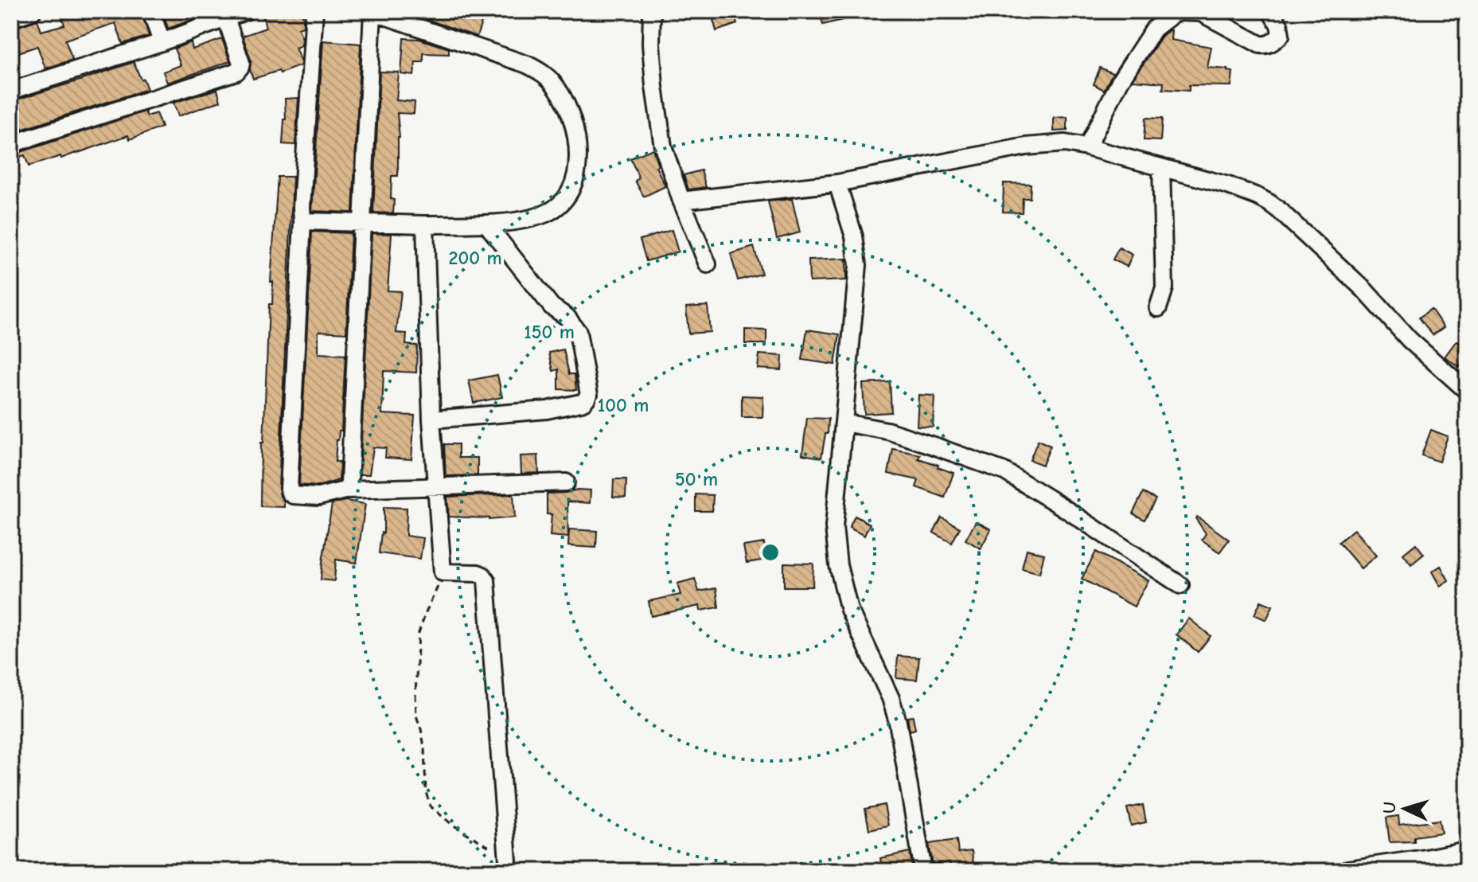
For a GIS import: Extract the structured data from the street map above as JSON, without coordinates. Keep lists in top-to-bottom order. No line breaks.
{"north":"left","rings":["200 m","150 m","100 m","50 m"]}
